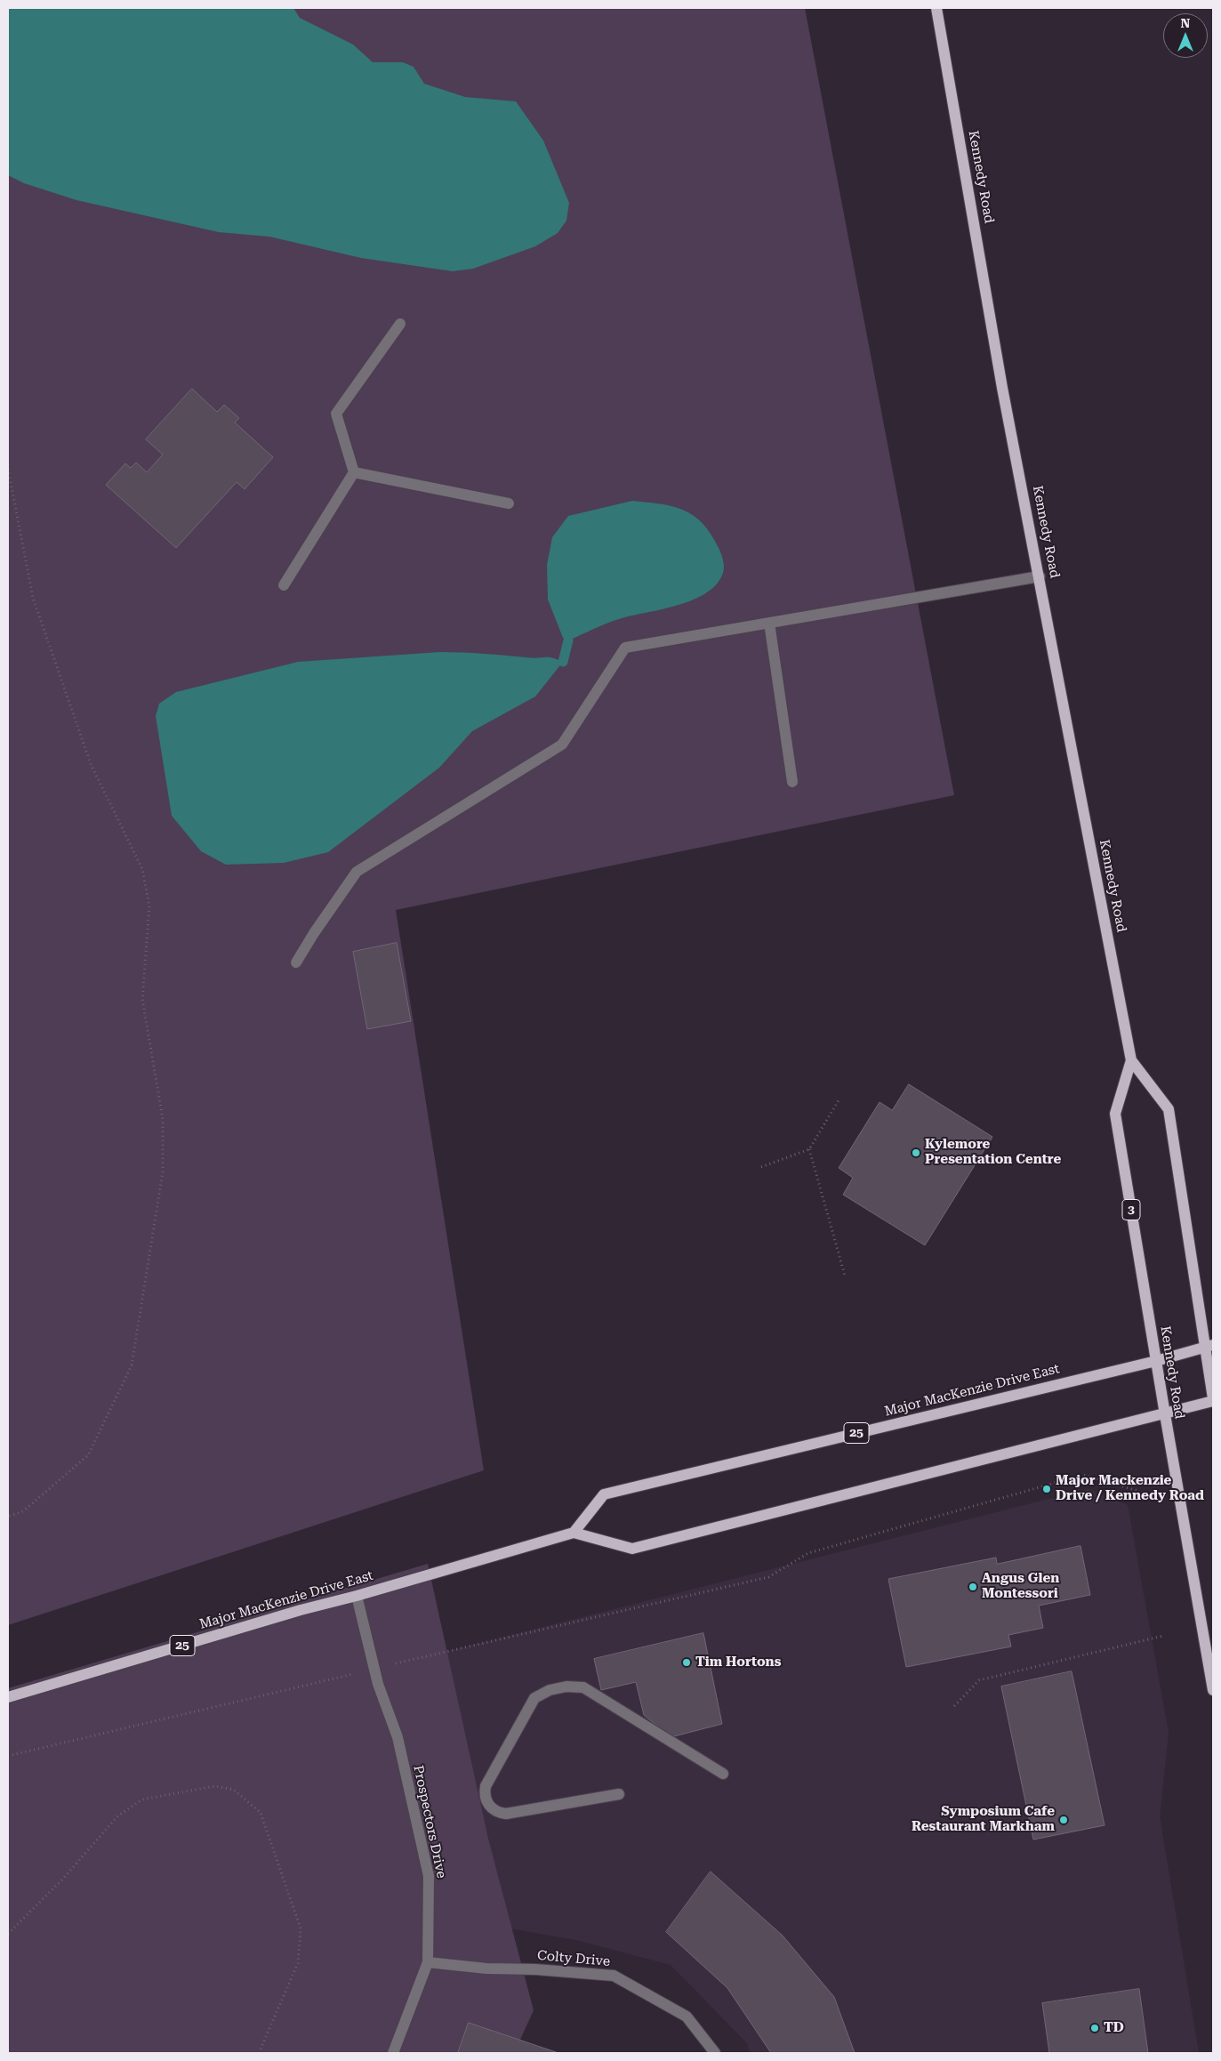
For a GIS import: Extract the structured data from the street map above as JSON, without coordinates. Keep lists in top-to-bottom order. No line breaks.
{"streets":{"main road":["Kennedy Road","3","Major MacKenzie Drive East","25"],"street":["Prospectors Drive","Colty Drive"]},"crossings":[["Kennedy Road","Major MacKenzie Drive East"],["Major MacKenzie Drive East","Prospectors Drive"],["Prospectors Drive","Colty Drive"]],"places":["Kylemore Presentation Centre","Major Mackenzie Drive / Kennedy Road","Angus Glen Montessori","Tim Hortons","Symposium Cafe Restaurant Markham","TD"],"north":"top"}
